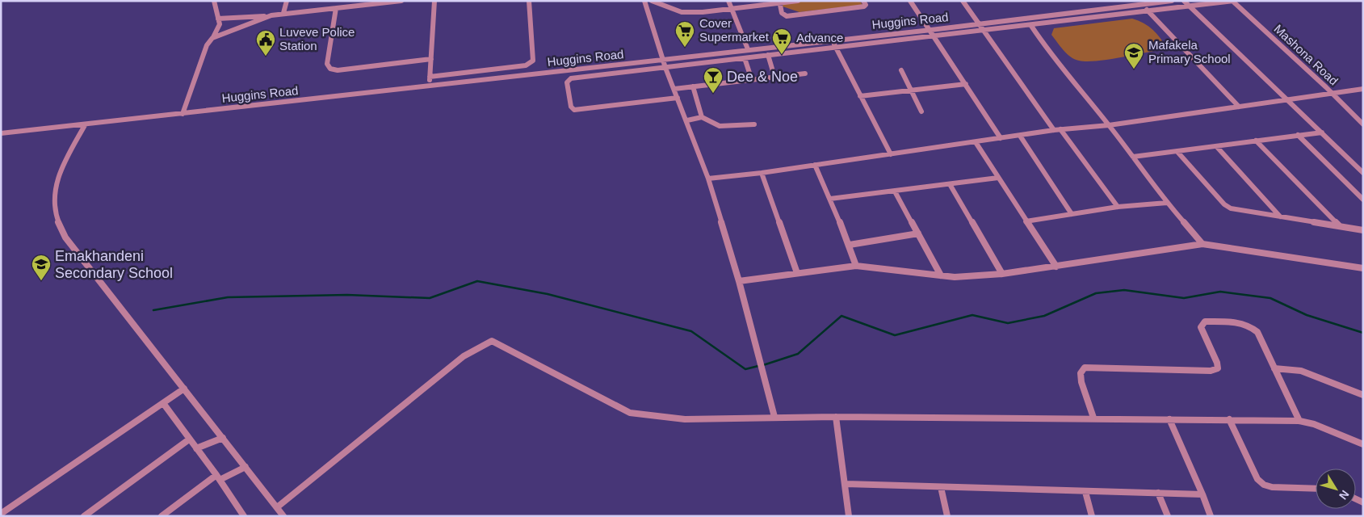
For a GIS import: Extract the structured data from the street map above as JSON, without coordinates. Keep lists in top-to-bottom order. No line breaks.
{"streets":{"street":["Huggins Road","Mashona Road"]},"places":{"supermarket":["Cover Supermarket","Advance"],"public building":["Luveve Police Station"],"school or university":["Mafakela Primary School","Emakhandeni Secondary School"],"bar":["Dee & Noe"]},"north":"bottom right"}
